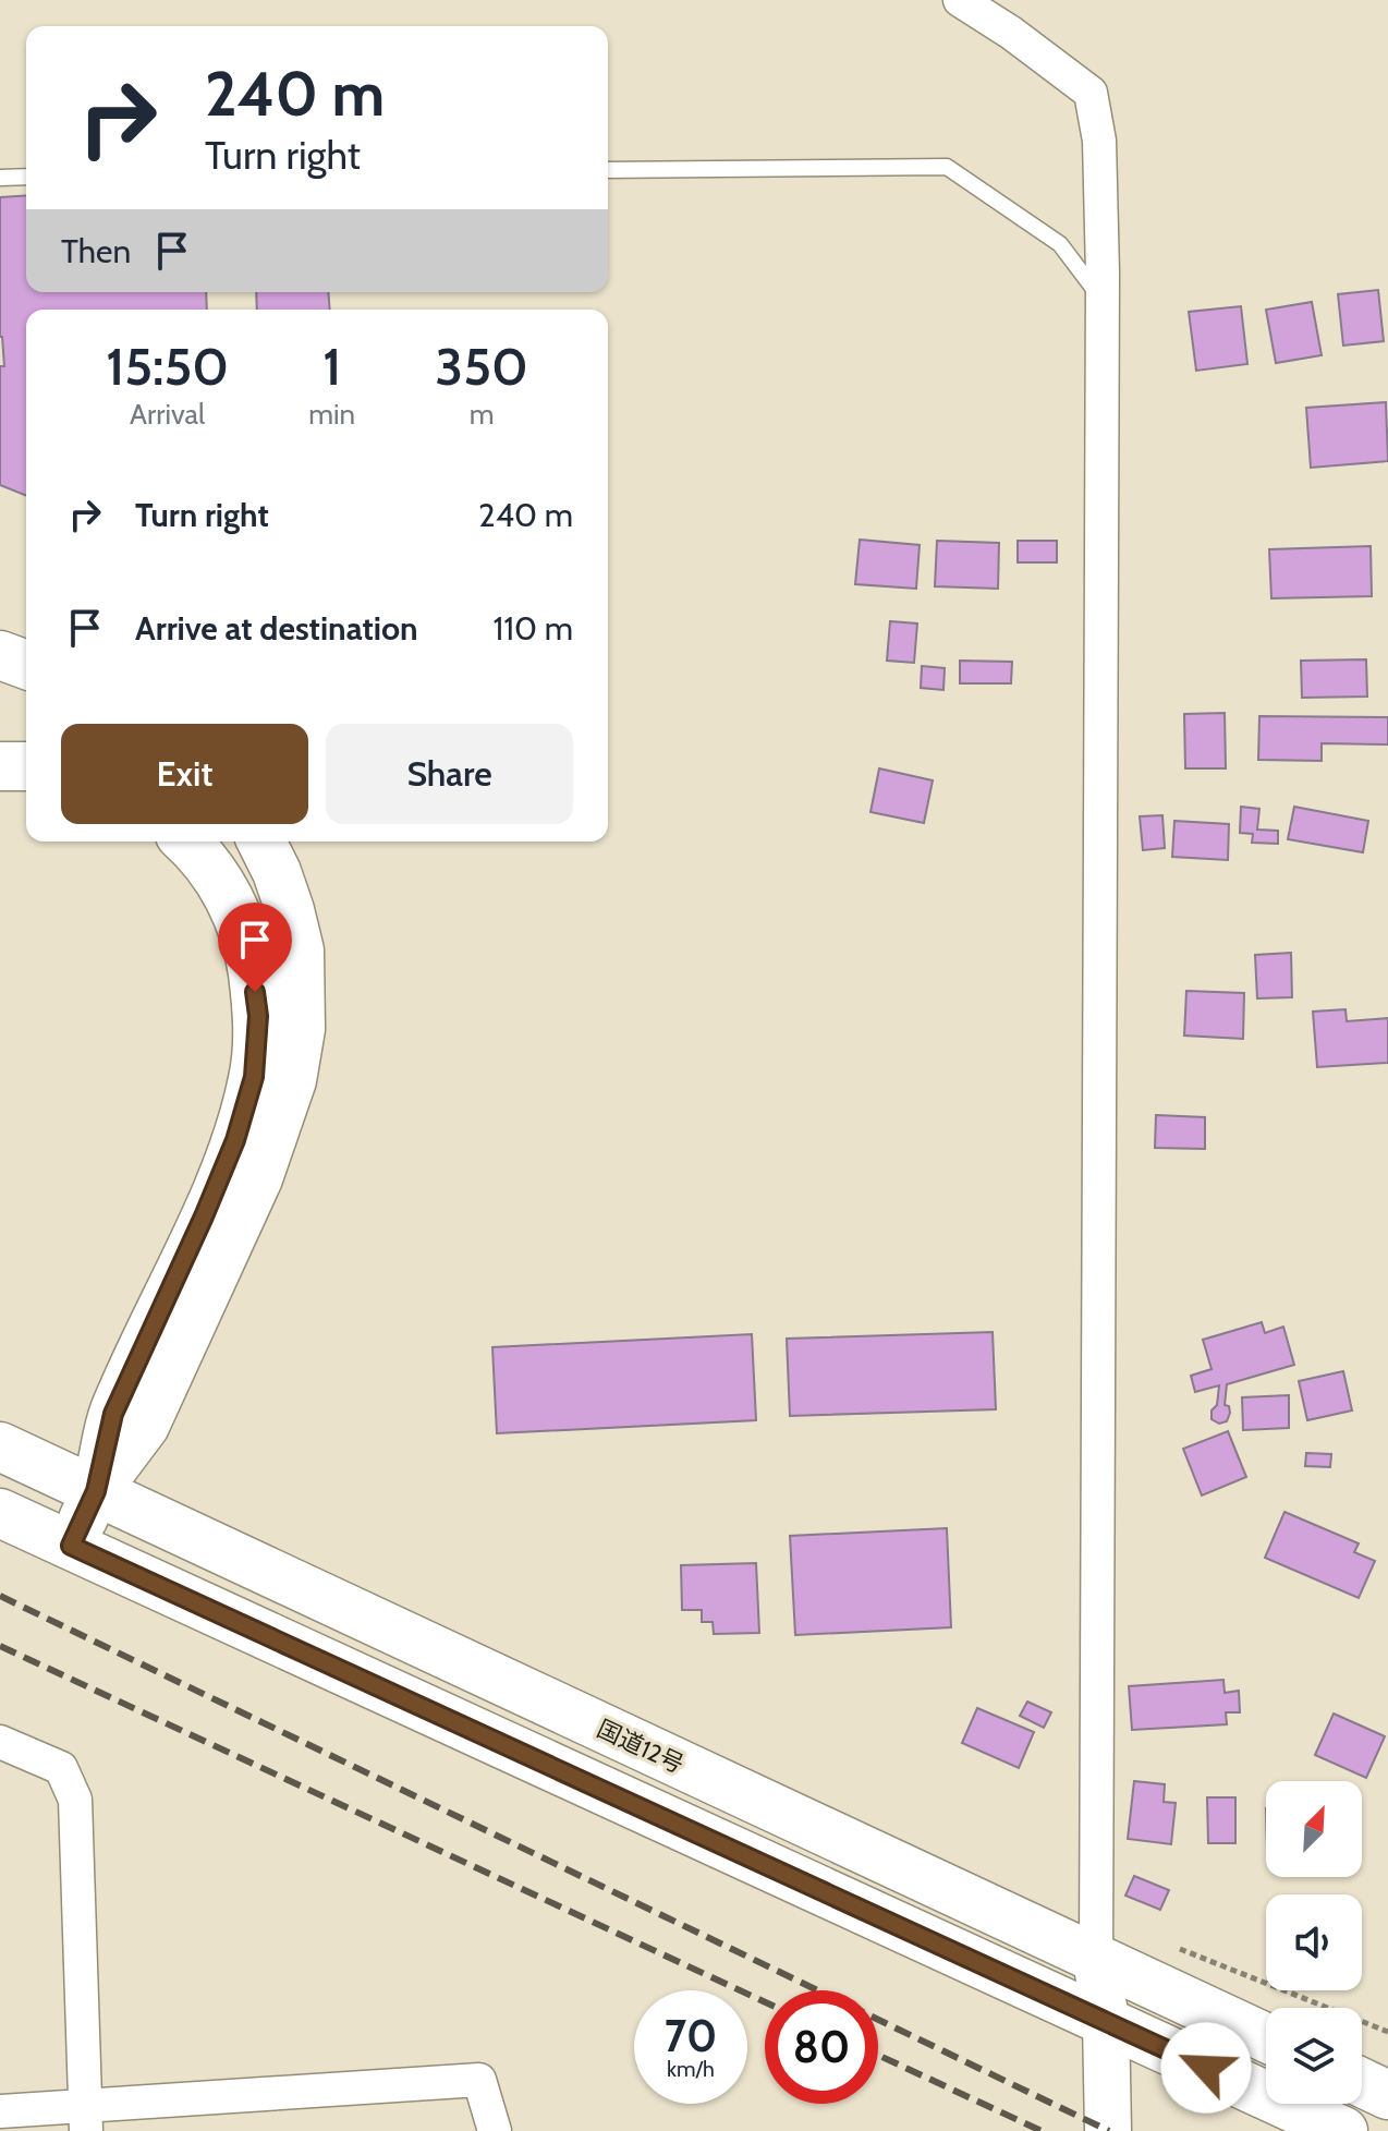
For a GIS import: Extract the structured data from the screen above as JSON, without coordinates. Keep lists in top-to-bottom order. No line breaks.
{"streets":{"highway":["国道12号"]},"north":"top right","page":{"turn":["240 m","Turn right"],"then":"Then","eta":["15:50","Arrival","1","min","350","m"],"list":[{"name":"Turn right","value":"240 m"},{"name":"Arrive at destination","value":"110 m"}],"buttons":["Exit","Share"],"speed":"70 km/h","limit":"80"}}
